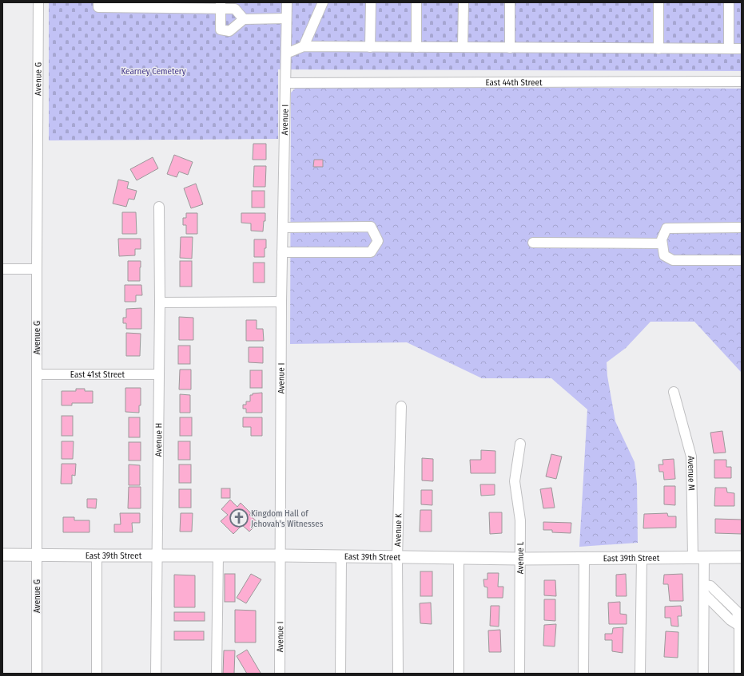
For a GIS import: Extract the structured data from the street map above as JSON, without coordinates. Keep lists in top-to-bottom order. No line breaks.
{"streets":{"main road":["East 39th Street"],"street":["Avenue G","East 44th Street","Avenue I","East 41st Street","Avenue H","Avenue M","Avenue K","Avenue L"]},"crossings":[["Avenue G","East 41st Street"],["Avenue G","East 39th Street"],["East 44th Street","Avenue I"],["Avenue I","East 39th Street"],["East 41st Street","Avenue H"],["Avenue H","East 39th Street"],["Avenue M","East 39th Street"],["Avenue K","East 39th Street"],["East 39th Street","Avenue L"]],"parks":["Kearney Cemetery"],"places":{"church":["Kingdom Hall of Jehovah's Witnesses"]}}
